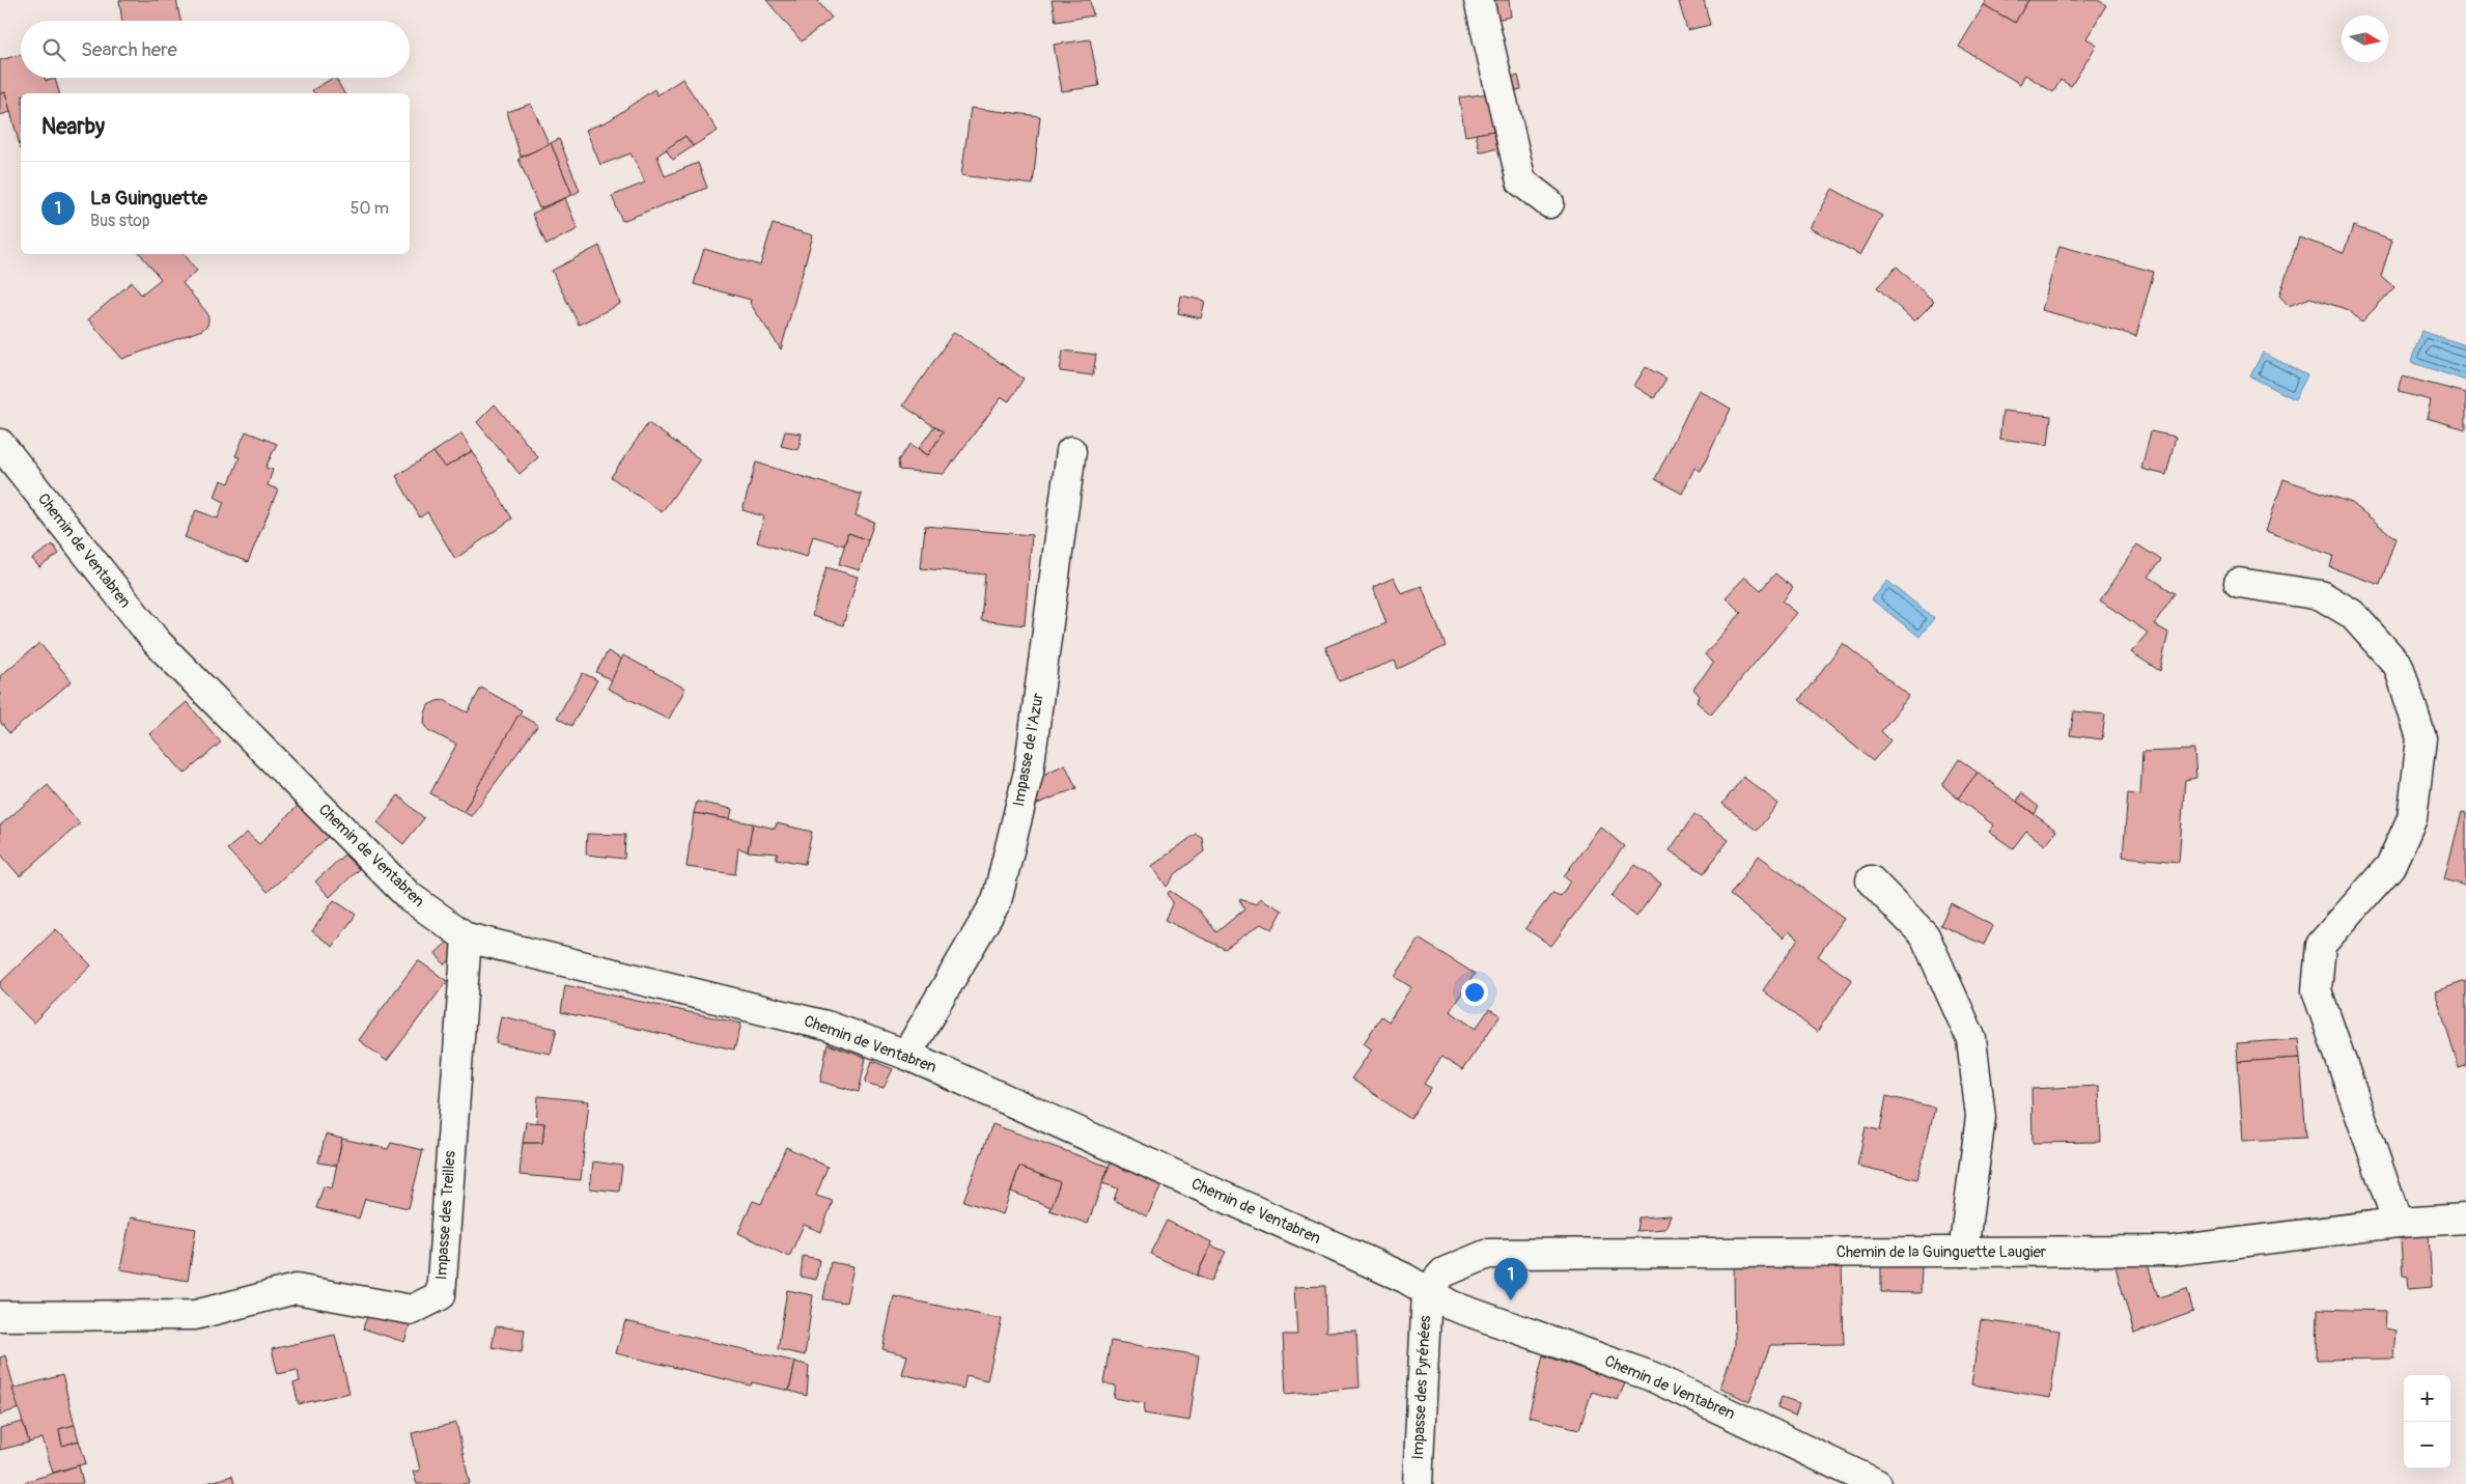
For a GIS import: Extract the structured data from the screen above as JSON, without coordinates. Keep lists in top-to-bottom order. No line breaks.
{"streets":{"street":["Chemin de Ventabren","Impasse de l'Azur","Impasse des Treilles","Chemin de la Guinguette Laugier","Impasse des Pyrénées"]},"crossings":[["Chemin de Ventabren","Impasse de l'Azur"],["Chemin de Ventabren","Impasse des Treilles"],["Chemin de Ventabren","Chemin de la Guinguette Laugier"],["Chemin de Ventabren","Impasse des Pyrénées"],["Chemin de la Guinguette Laugier","Impasse des Pyrénées"]],"north":"right","page":{"search":"Search here","heading":"Nearby","list":[{"mark":"1","name":"La Guinguette","note":"Bus stop","value":"50 m"}],"pins":"1","map_buttons":["+","−"]}}
